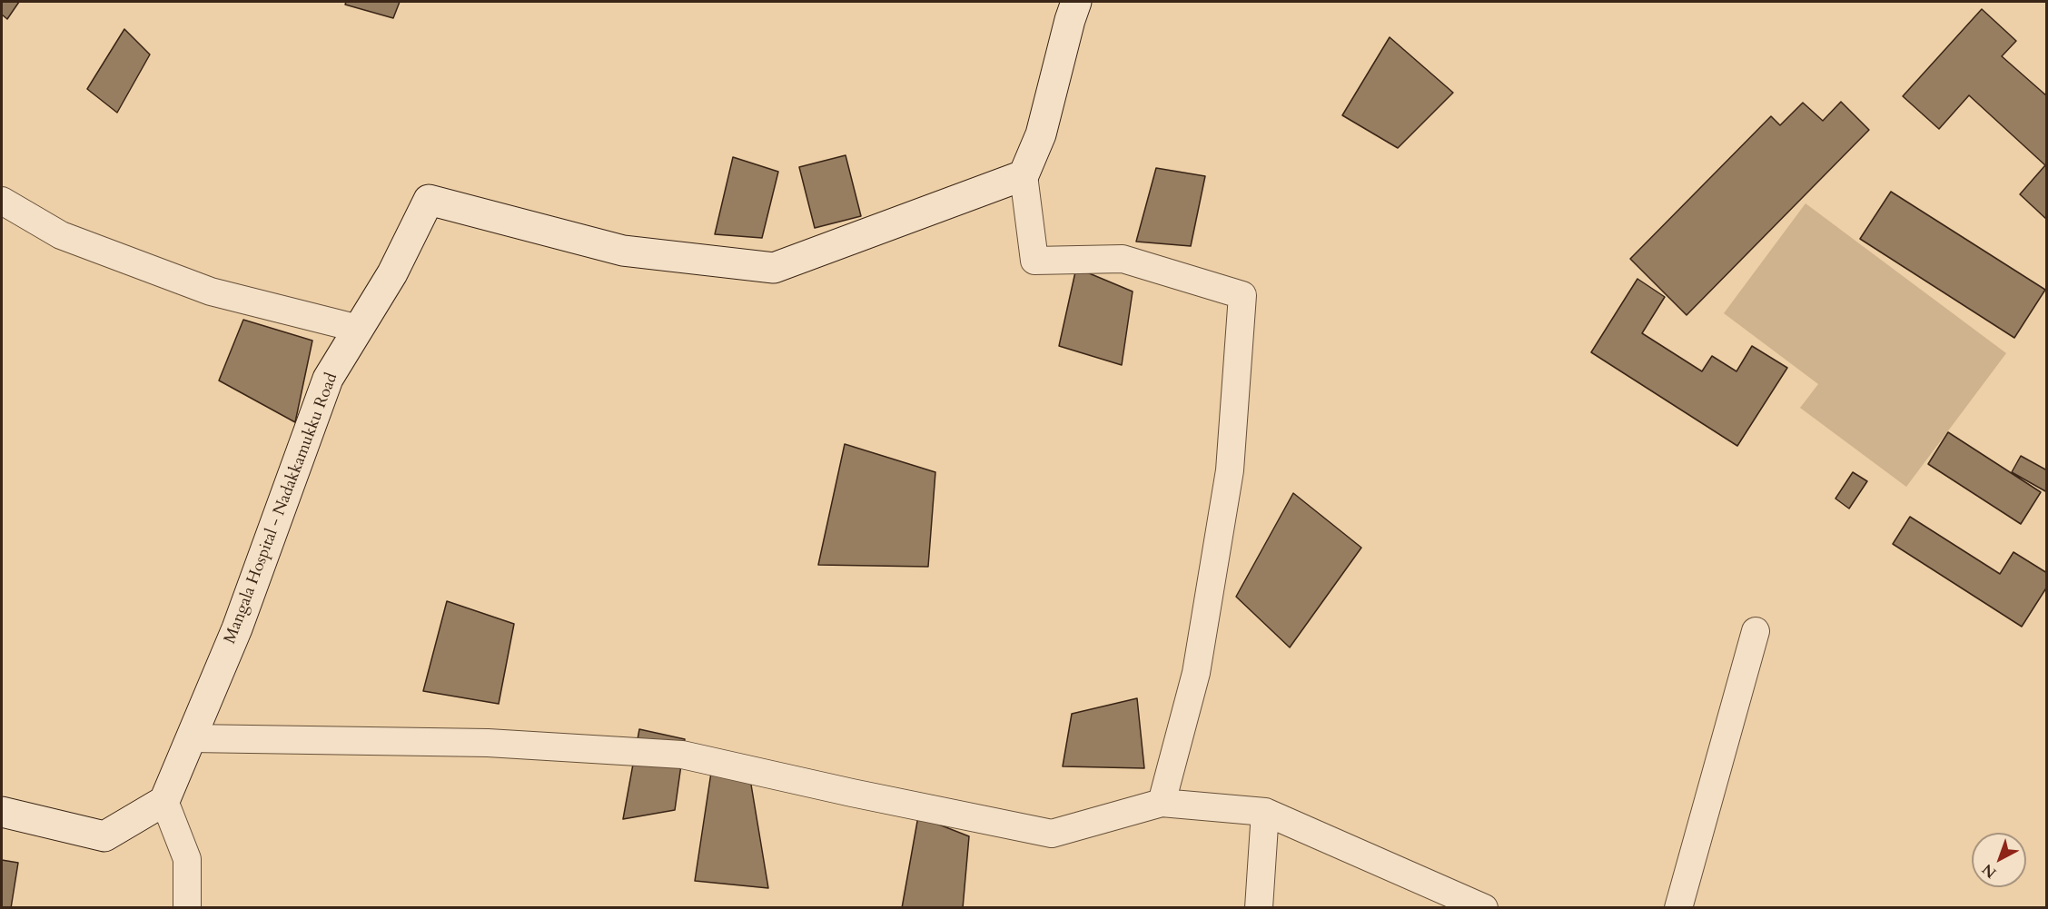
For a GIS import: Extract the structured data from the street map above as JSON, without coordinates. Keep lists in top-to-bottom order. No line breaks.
{"streets":{"main road":["Mangala Hospital - Nadakkamukku Road"]},"north":"bottom left"}
